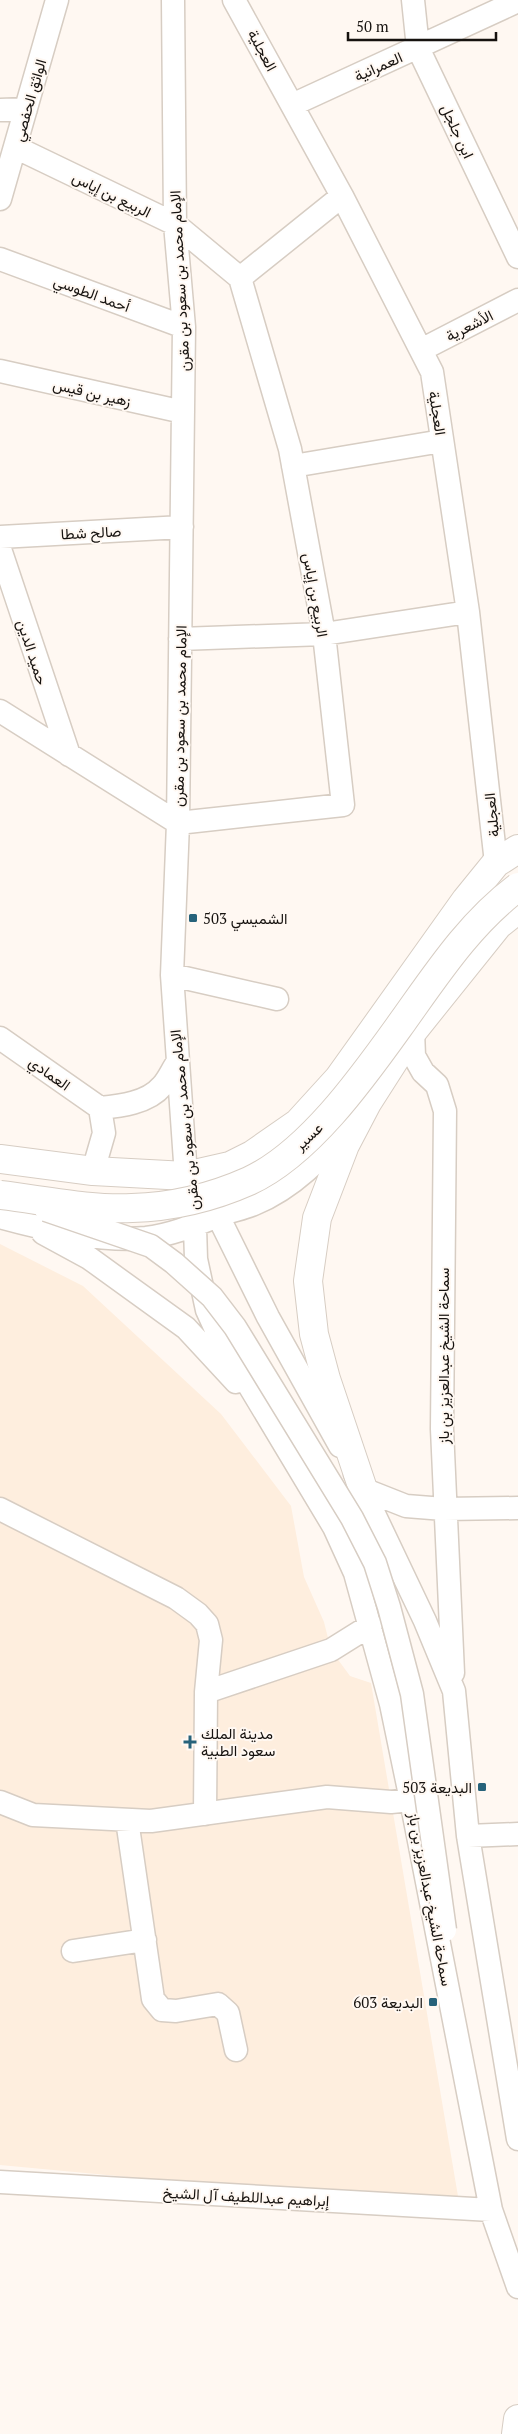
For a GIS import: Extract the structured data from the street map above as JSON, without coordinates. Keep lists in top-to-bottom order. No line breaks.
{"streets":{"main road":["عسير","سماحة الشيخ عبدالعزيز بن باز"],"street":["العجلية","العمرانية","الواثق الحفصي","ابن جلجل","الربيع بن إياس","الإمام محمد بن سعود بن مقرن","أحمد الطوسي","الأشعرية","زهير بن قيس","صالح شطا","حميد الدين","العمادي","إبراهيم عبداللطيف آل الشيخ"]},"crossings":[["العجلية","العمرانية"],["العجلية","الأشعرية"],["العمرانية","ابن جلجل"],["الواثق الحفصي","الربيع بن إياس"],["الربيع بن إياس","الإمام محمد بن سعود بن مقرن"],["الإمام محمد بن سعود بن مقرن","أحمد الطوسي"],["الإمام محمد بن سعود بن مقرن","زهير بن قيس"],["الإمام محمد بن سعود بن مقرن","صالح شطا"],["الإمام محمد بن سعود بن مقرن","عسير"],["الإمام محمد بن سعود بن مقرن","سماحة الشيخ عبدالعزيز بن باز"],["عسير","سماحة الشيخ عبدالعزيز بن باز"],["سماحة الشيخ عبدالعزيز بن باز","إبراهيم عبداللطيف آل الشيخ"]],"places":{"transit":["الشميسي 503","البديعة 503","البديعة 603"],"health":["مدينة الملك سعود الطبية"]},"scale_bar":"50 m"}
